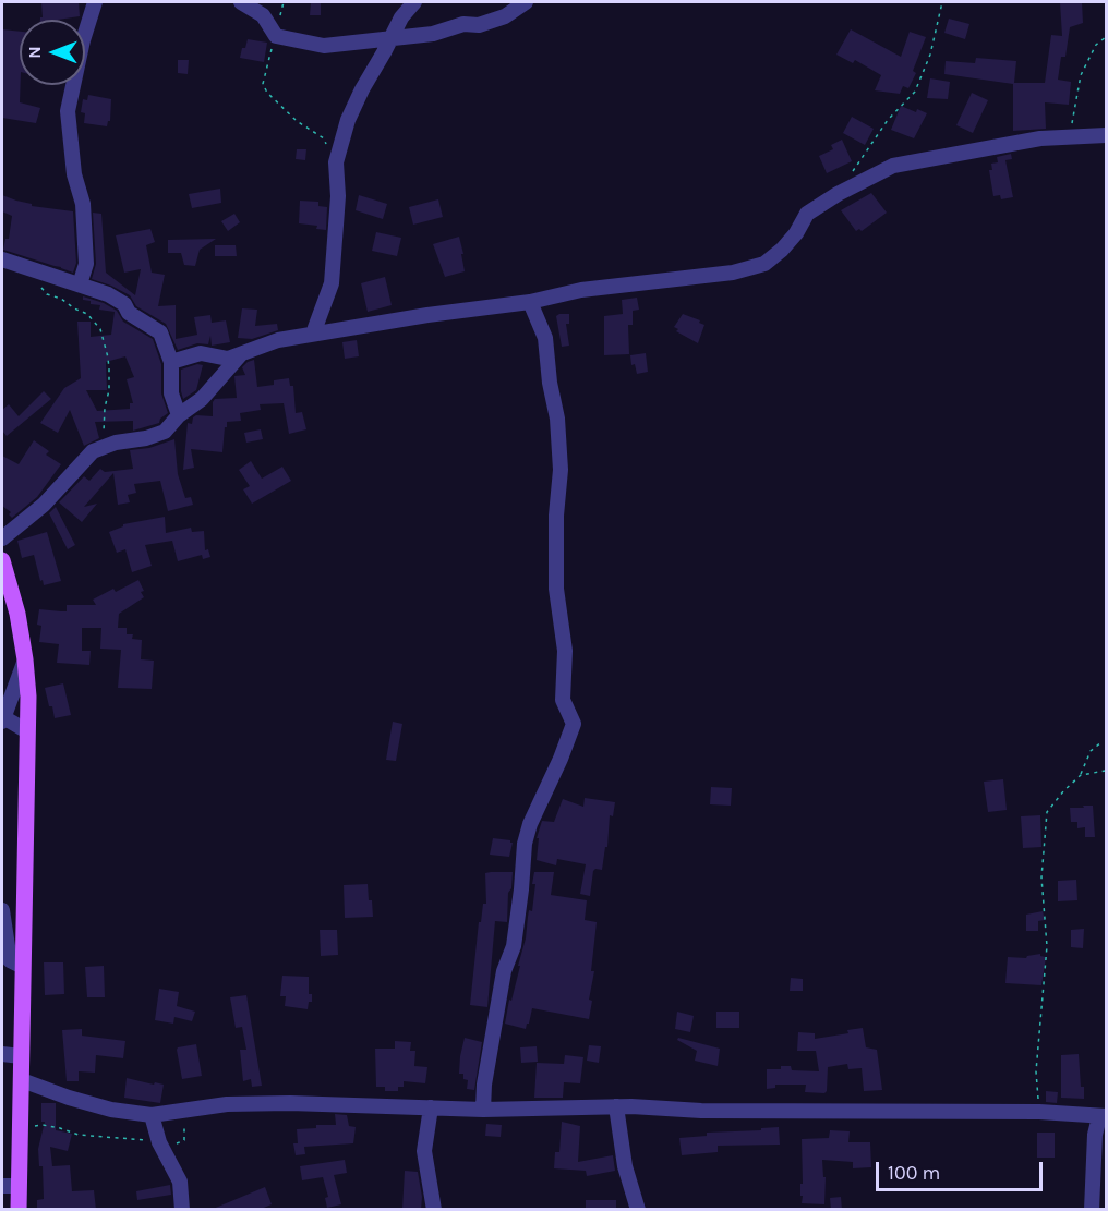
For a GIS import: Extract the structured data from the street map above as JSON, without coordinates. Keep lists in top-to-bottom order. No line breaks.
{"scale_bar":"100 m","north":"left"}
